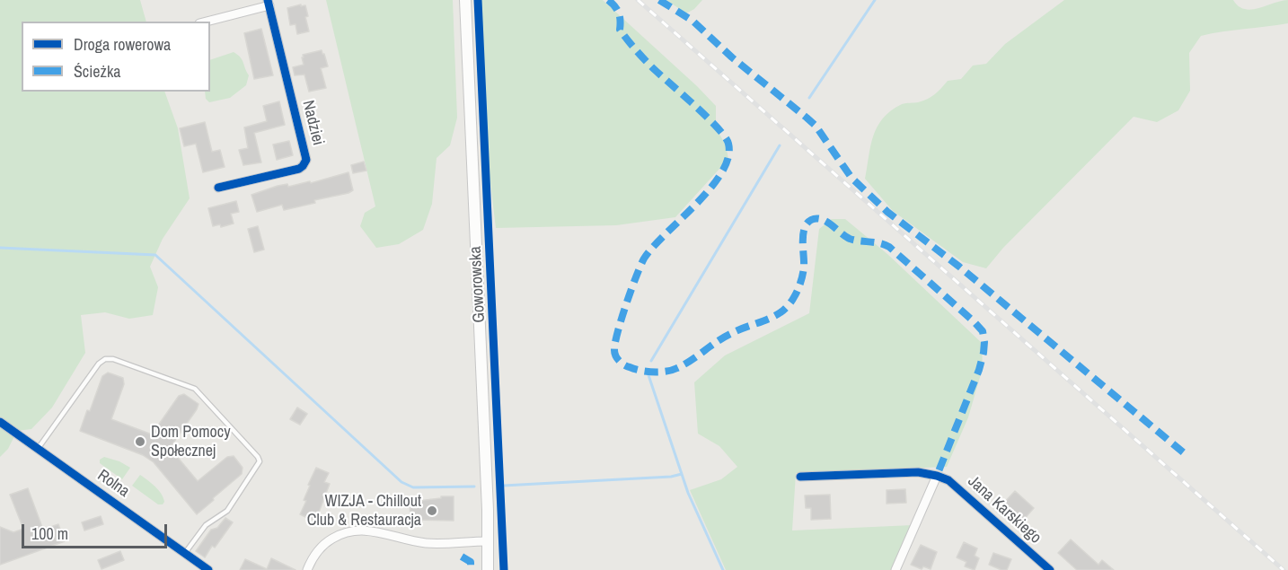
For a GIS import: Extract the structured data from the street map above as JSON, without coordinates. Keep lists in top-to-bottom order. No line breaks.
{"streets":{"main road":["Goworowska"],"street":["Nadziei","Rolna","Jana Karskiego"]},"places":["Dom Pomocy Społecznej","WIZJA - Chillout Club & Restauracja"],"legend":["Droga rowerowa","Ścieżka"],"scale_bar":"100 m"}
